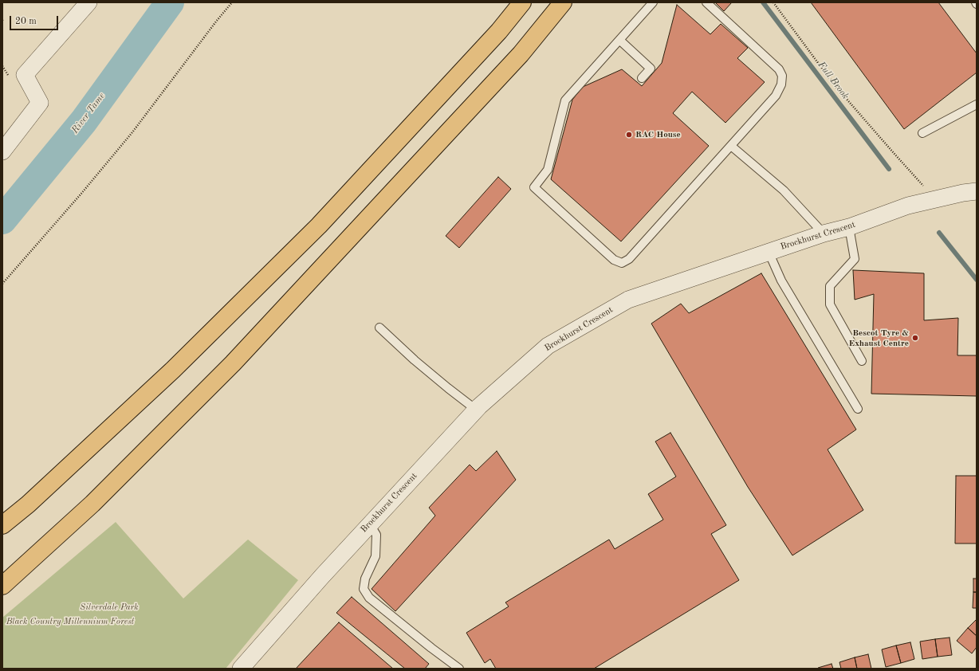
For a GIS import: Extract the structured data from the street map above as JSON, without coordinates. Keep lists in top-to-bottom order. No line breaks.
{"streets":{"street":["Brockhurst Crescent"]},"water":["Full Brook","River Tame"],"parks":["Silverdale Park","Black Country Millennium Forest"],"places":["RAC House","Bescot Tyre & Exhaust Centre"],"scale_bar":"20 m"}
